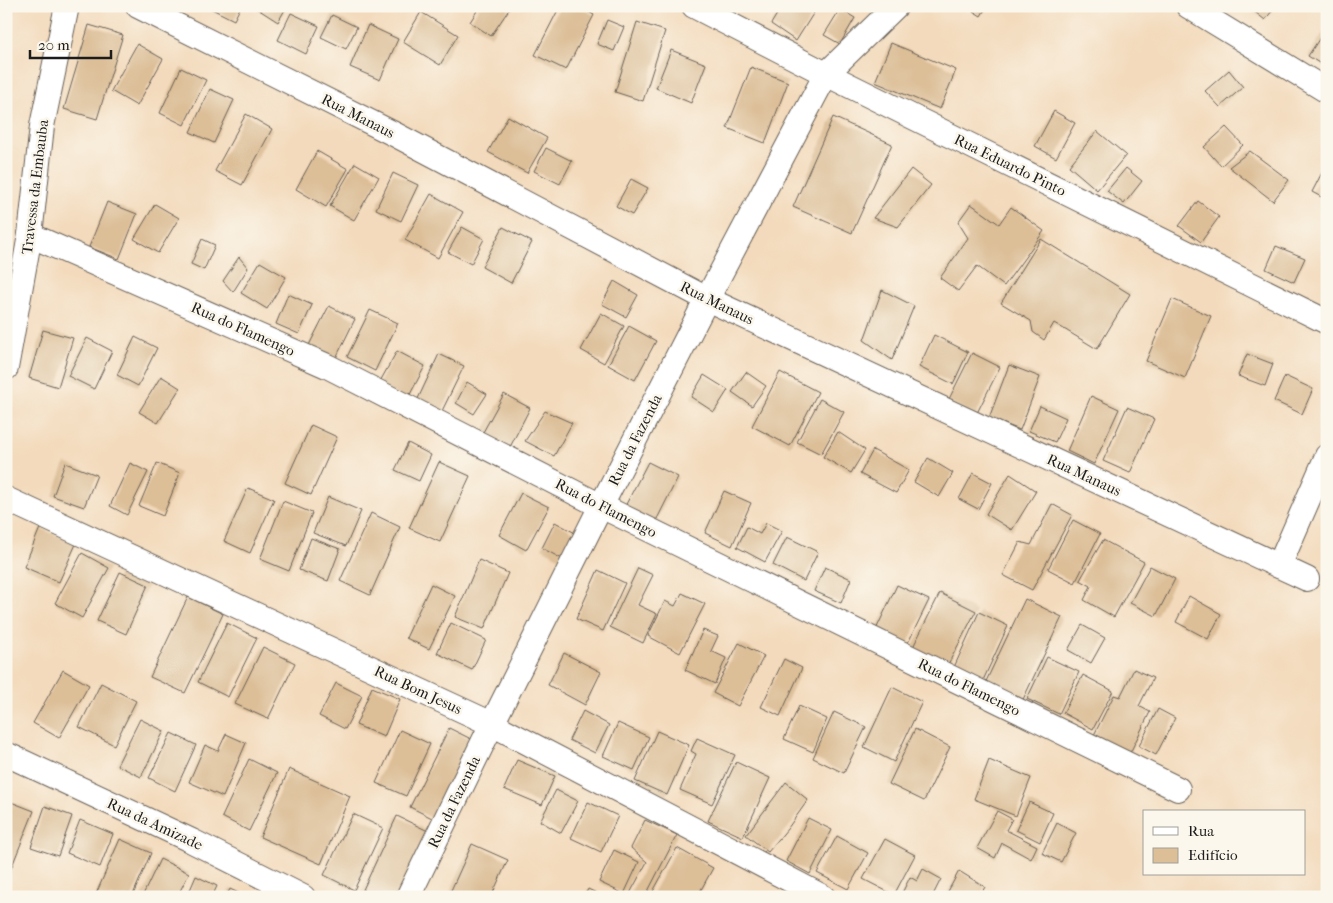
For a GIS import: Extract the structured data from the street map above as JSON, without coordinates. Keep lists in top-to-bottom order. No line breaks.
{"streets":{"street":["Rua Manaus","Rua Eduardo Pinto","Travessa da Embauba","Rua do Flamengo","Rua da Fazenda","Rua Bom Jesus","Rua da Amizade"]},"crossings":[["Rua Manaus","Rua da Fazenda"],["Rua Eduardo Pinto","Rua da Fazenda"],["Travessa da Embauba","Rua do Flamengo"],["Rua do Flamengo","Rua da Fazenda"],["Rua da Fazenda","Rua Bom Jesus"]],"legend":["Rua","Edifício"],"scale_bar":"20 m"}
